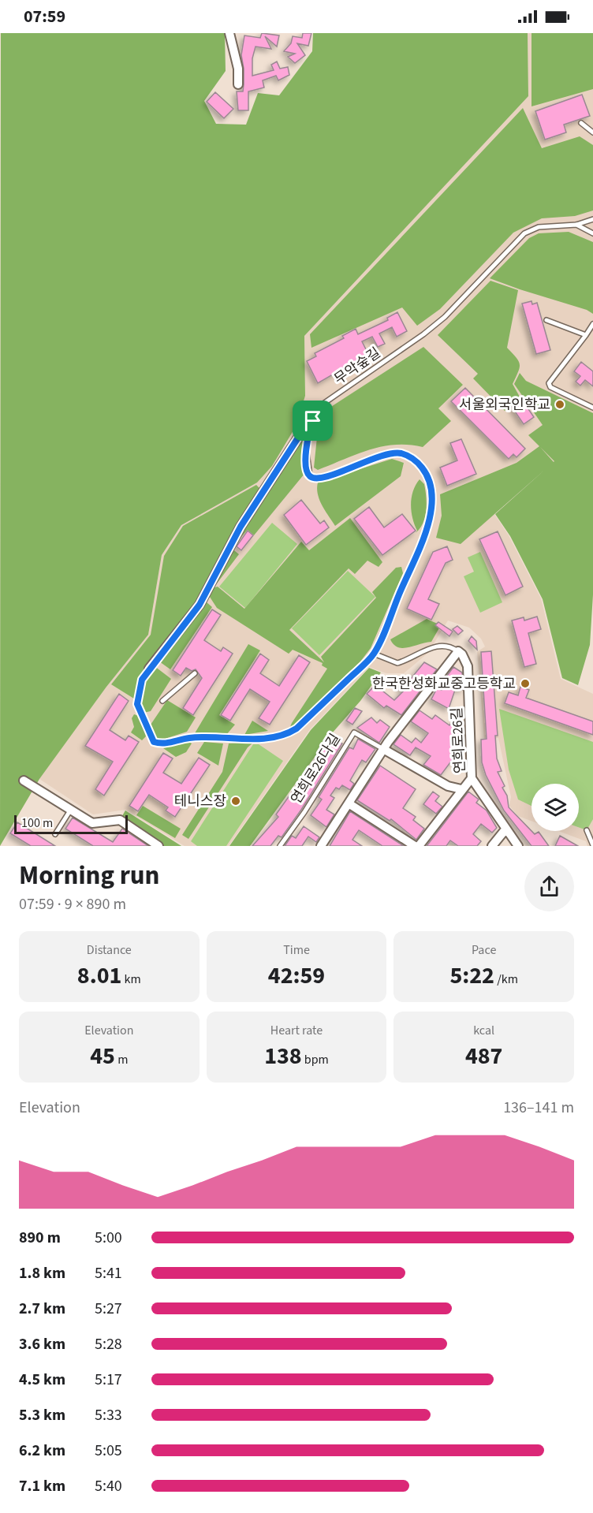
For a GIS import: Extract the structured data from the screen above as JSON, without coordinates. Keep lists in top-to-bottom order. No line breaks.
{"streets":{"street":["연희로26길"],"lane":["무악숲길","연희로26다길"]},"places":["서울외국인학교","한국한성화교중고등학교","테니스장"],"scale_bar":"100 m","page":{"status":"07:59","scale":"100 m","heading":["Morning run","07:59 · 9 × 890 m"],"stats":[["Distance","8.01 km"],["Time","42:59"],["Pace","5:22 /km"],["Elevation","45 m"],["Heart rate","138 bpm"],["kcal","487"]],"chart":["Elevation","136–141 m"],"list":[{"name":"890 m","note":"5:00"},{"name":"1.8 km","note":"5:41"},{"name":"2.7 km","note":"5:27"},{"name":"3.6 km","note":"5:28"},{"name":"4.5 km","note":"5:17"},{"name":"5.3 km","note":"5:33"},{"name":"6.2 km","note":"5:05"},{"name":"7.1 km","note":"5:40"}]}}
